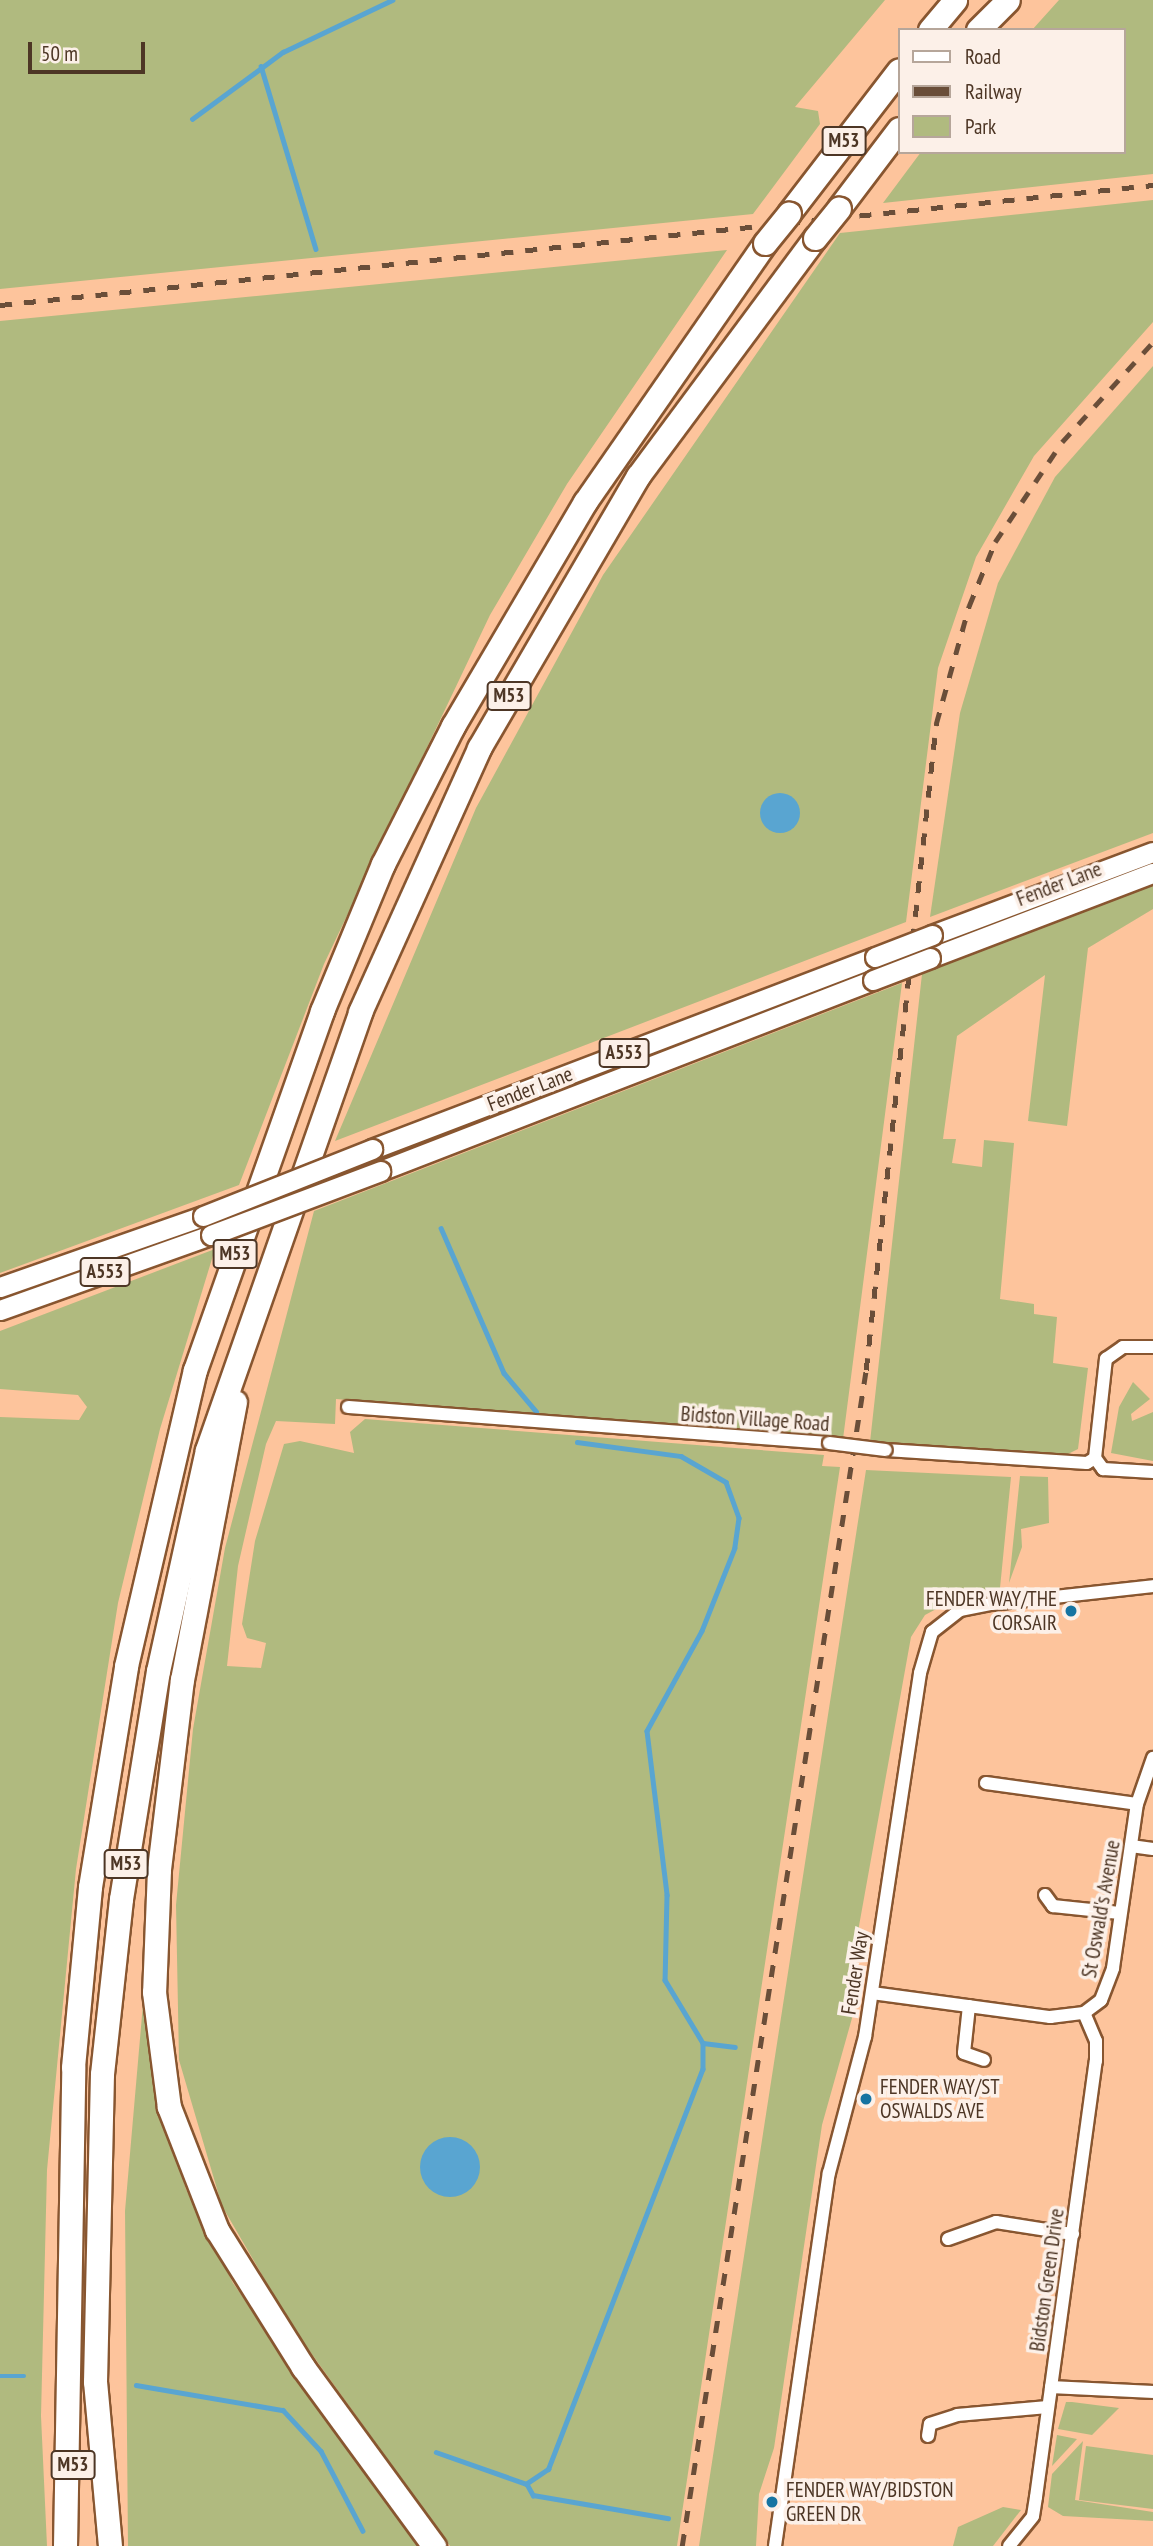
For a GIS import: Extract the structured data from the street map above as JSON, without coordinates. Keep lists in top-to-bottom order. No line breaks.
{"streets":{"highway":["M53"],"main road":["Fender Lane","A553"],"street":["Bidston Village Road","St Oswald's Avenue","Fender Way","Bidston Green Drive"]},"crossings":[["St Oswald's Avenue","Bidston Green Drive"]],"places":["FENDER WAY/THE CORSAIR","FENDER WAY/ST OSWALDS AVE","FENDER WAY/BIDSTON GREEN DR"],"legend":["Road","Railway","Park"],"scale_bar":"50 m"}
